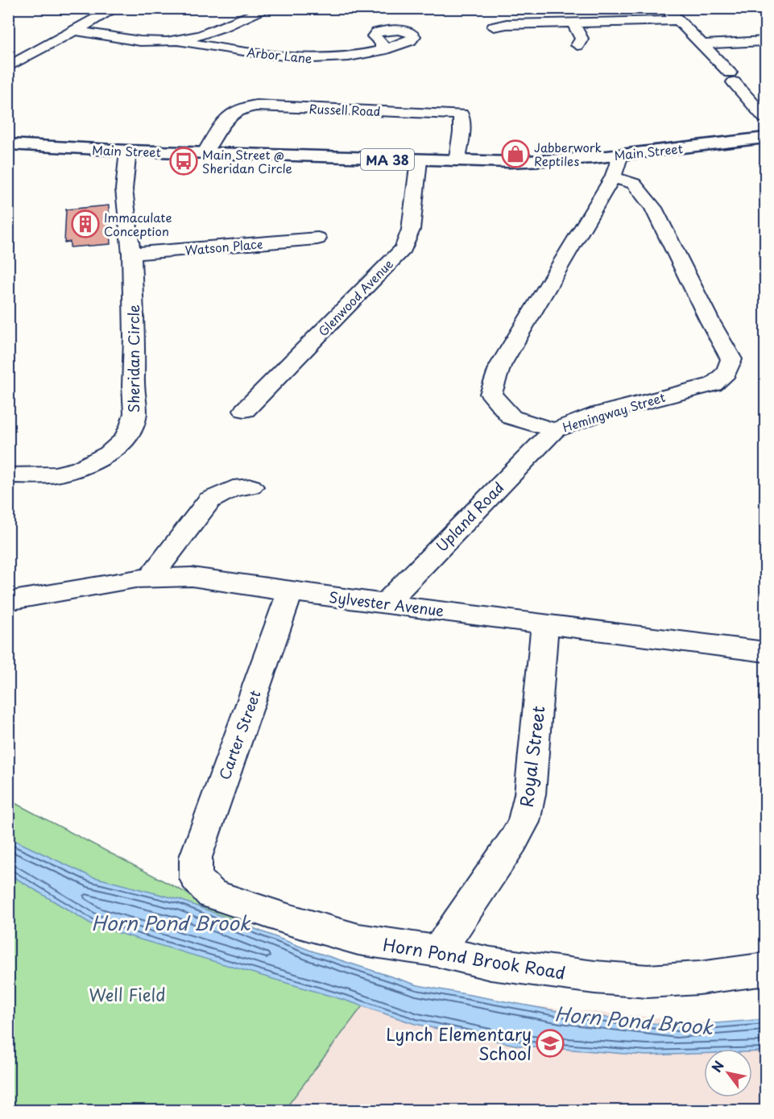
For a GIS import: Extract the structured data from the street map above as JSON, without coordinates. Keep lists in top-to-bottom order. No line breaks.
{"streets":{"main road":["Main Street","MA 38"],"street":["Arbor Lane","Russell Road","Watson Place","Glenwood Avenue","Sheridan Circle","Hemingway Street","Upland Road","Sylvester Avenue","Carter Street","Royal Street","Horn Pond Brook Road"]},"crossings":[["Russell Road","Main Street"],["Main Street","Glenwood Avenue"],["Main Street","Sheridan Circle"],["Main Street","Hemingway Street"],["Watson Place","Sheridan Circle"],["Hemingway Street","Upland Road"],["Upland Road","Sylvester Avenue"],["Sylvester Avenue","Carter Street"],["Sylvester Avenue","Royal Street"],["Carter Street","Horn Pond Brook Road"],["Royal Street","Horn Pond Brook Road"]],"water":["Horn Pond Brook"],"parks":["Well Field"],"places":{"shop":["Jabberwork Reptiles"],"bus stop":["Main Street @ Sheridan Circle"],"building":["Immaculate Conception"],"school or university":["Lynch Elementary School"]},"north":"top left"}
